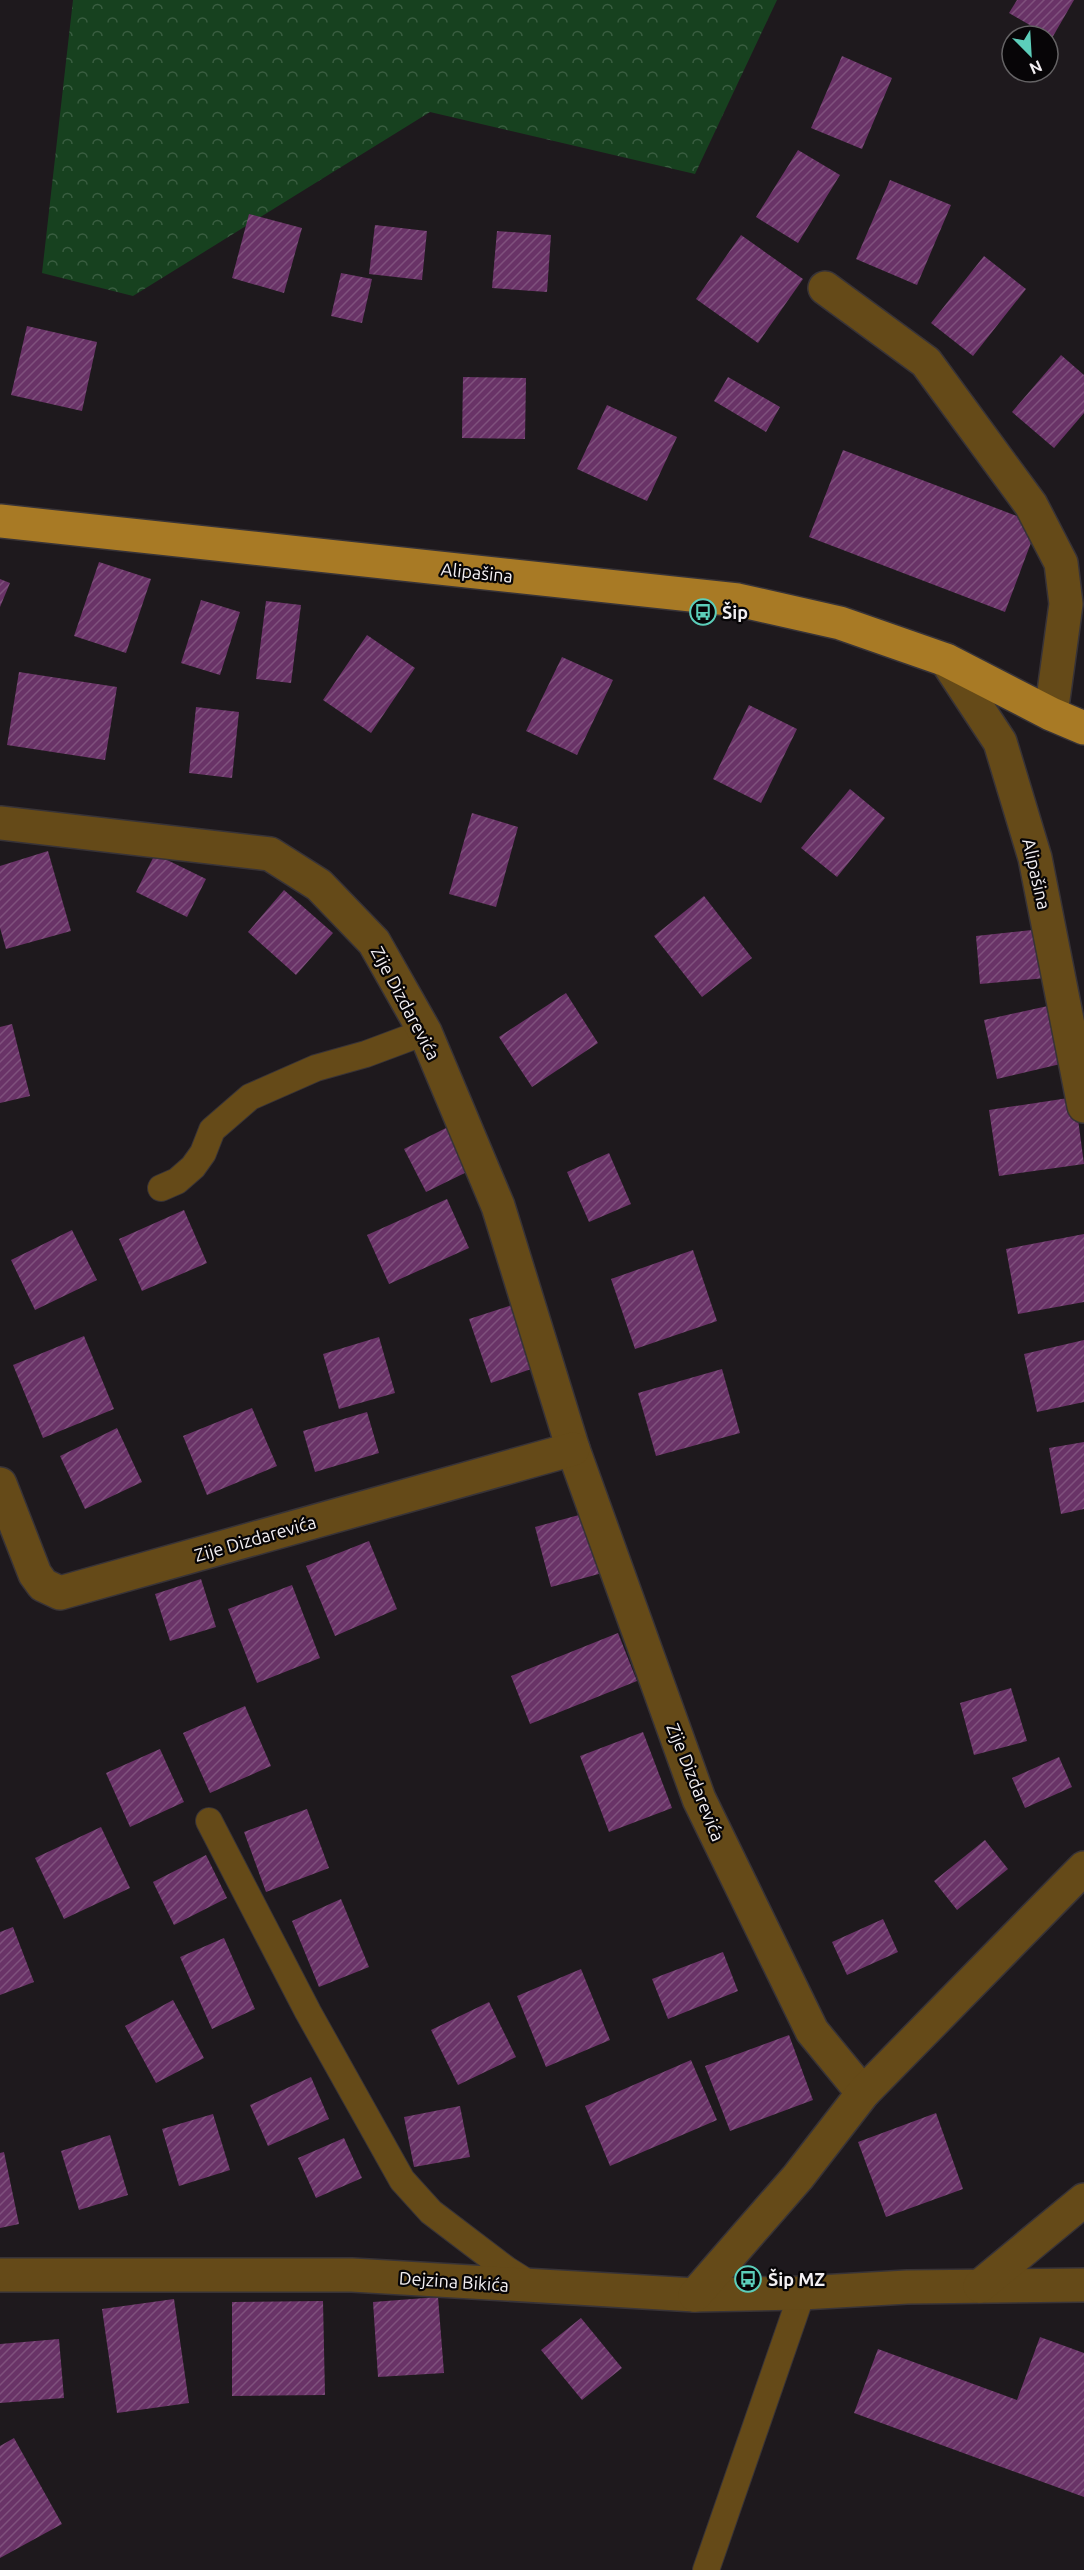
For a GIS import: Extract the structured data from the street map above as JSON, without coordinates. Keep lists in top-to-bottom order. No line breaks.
{"streets":{"main road":["Alipašina"],"street":["Zije Dizdarevića","Dejzina Bikića"]},"places":{"bus stop":["Šip","Šip MZ"]},"north":"bottom right"}
